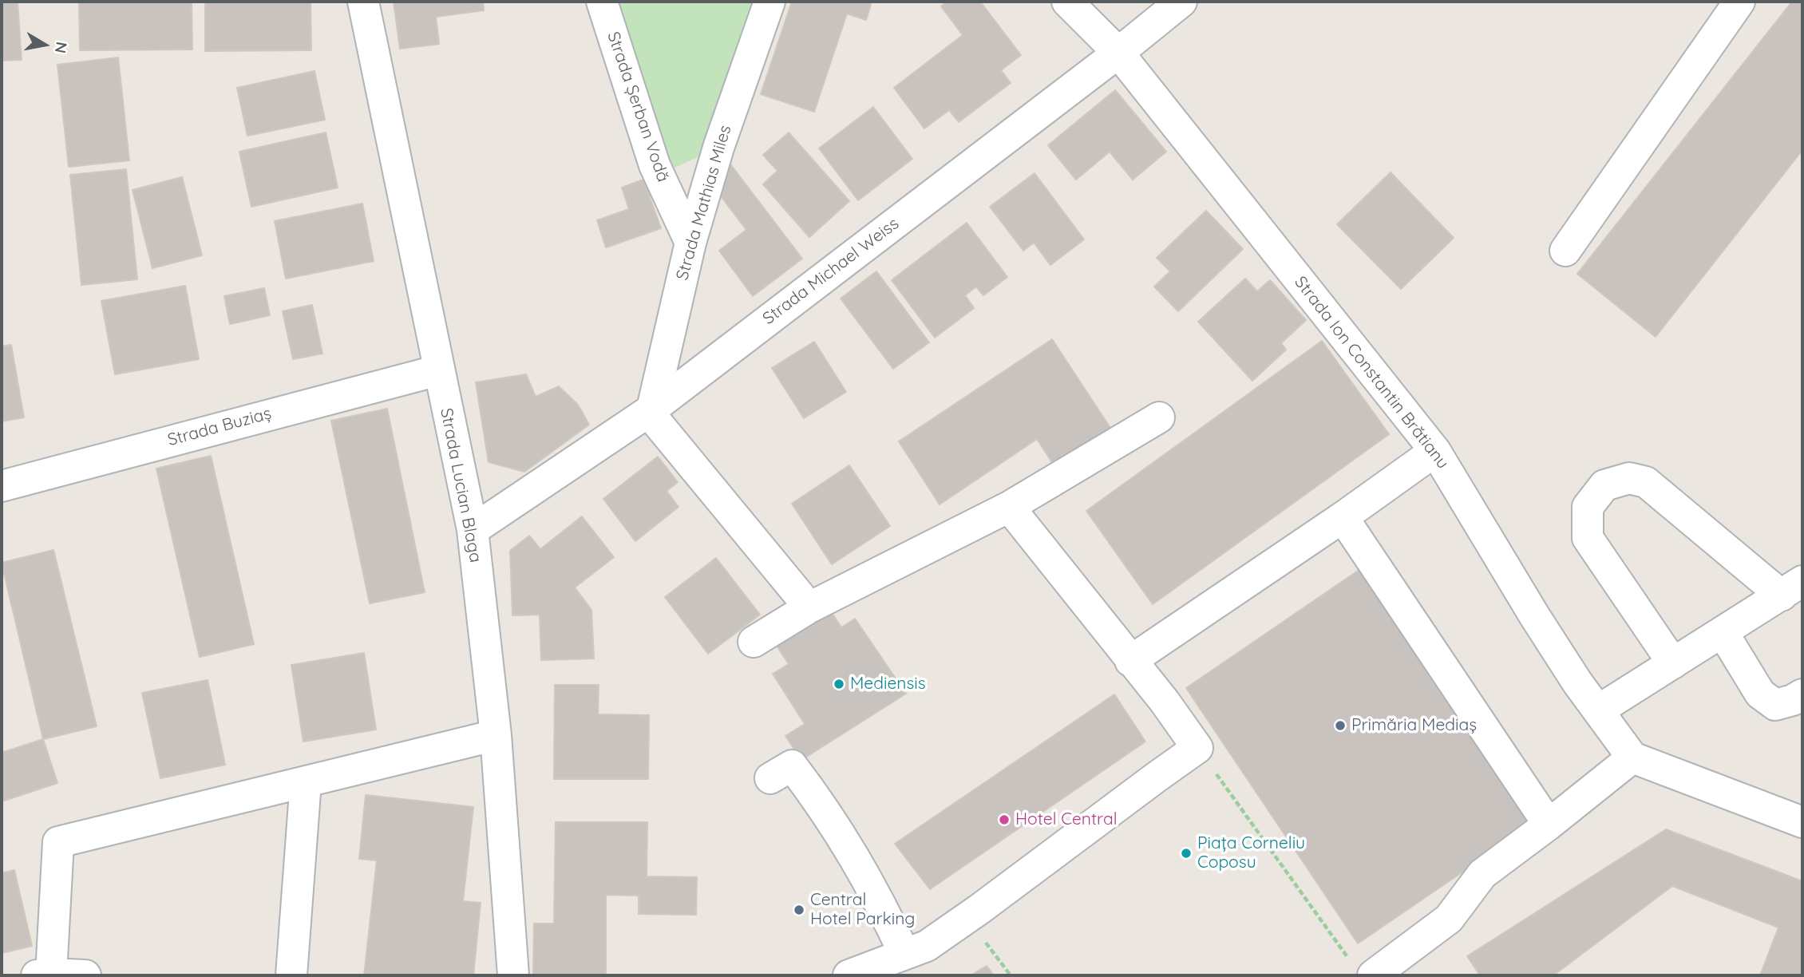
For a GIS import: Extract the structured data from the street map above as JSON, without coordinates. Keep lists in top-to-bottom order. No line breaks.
{"streets":{"street":["Strada Șerban Vodă","Strada Mathias Miles","Strada Michael Weiss","Strada Ion Constantin Brătianu","Strada Buziaș","Strada Lucian Blaga"]},"crossings":[["Strada Șerban Vodă","Strada Mathias Miles"],["Strada Mathias Miles","Strada Michael Weiss"],["Strada Michael Weiss","Strada Ion Constantin Brătianu"],["Strada Michael Weiss","Strada Lucian Blaga"],["Strada Buziaș","Strada Lucian Blaga"]],"places":["Mediensis","Primăria Mediaș","Hotel Central","Piața Corneliu Coposu","Central Hotel Parking"],"north":"right"}
